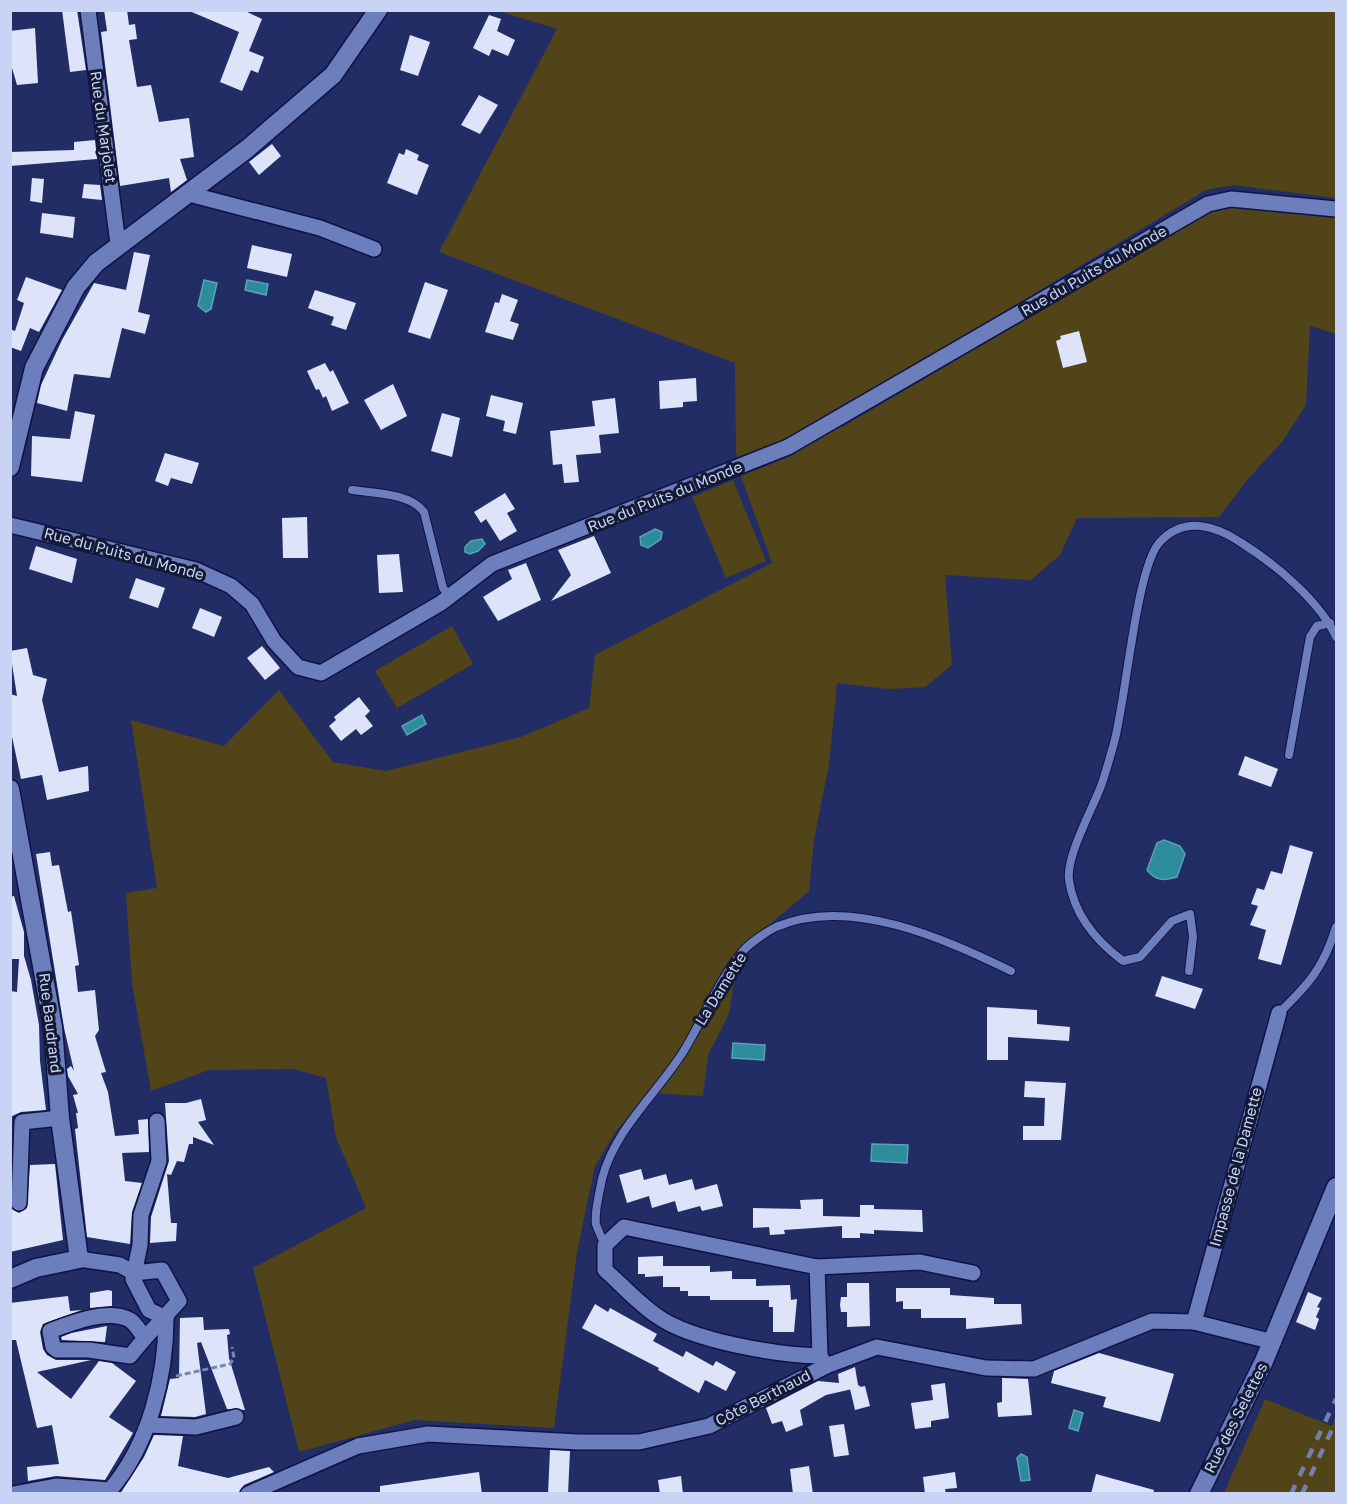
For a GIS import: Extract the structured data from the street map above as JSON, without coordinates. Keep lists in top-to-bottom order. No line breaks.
{"streets":{"street":["Rue du Marjolet","Rue du Puits du Monde","La Damette","Rue Baudrand","Impasse de la Damette","Côte Berthaud","Rue des Selettes"]},"crossings":[["La Damette","Côte Berthaud"],["Impasse de la Damette","Côte Berthaud"],["Côte Berthaud","Rue des Selettes"]]}
